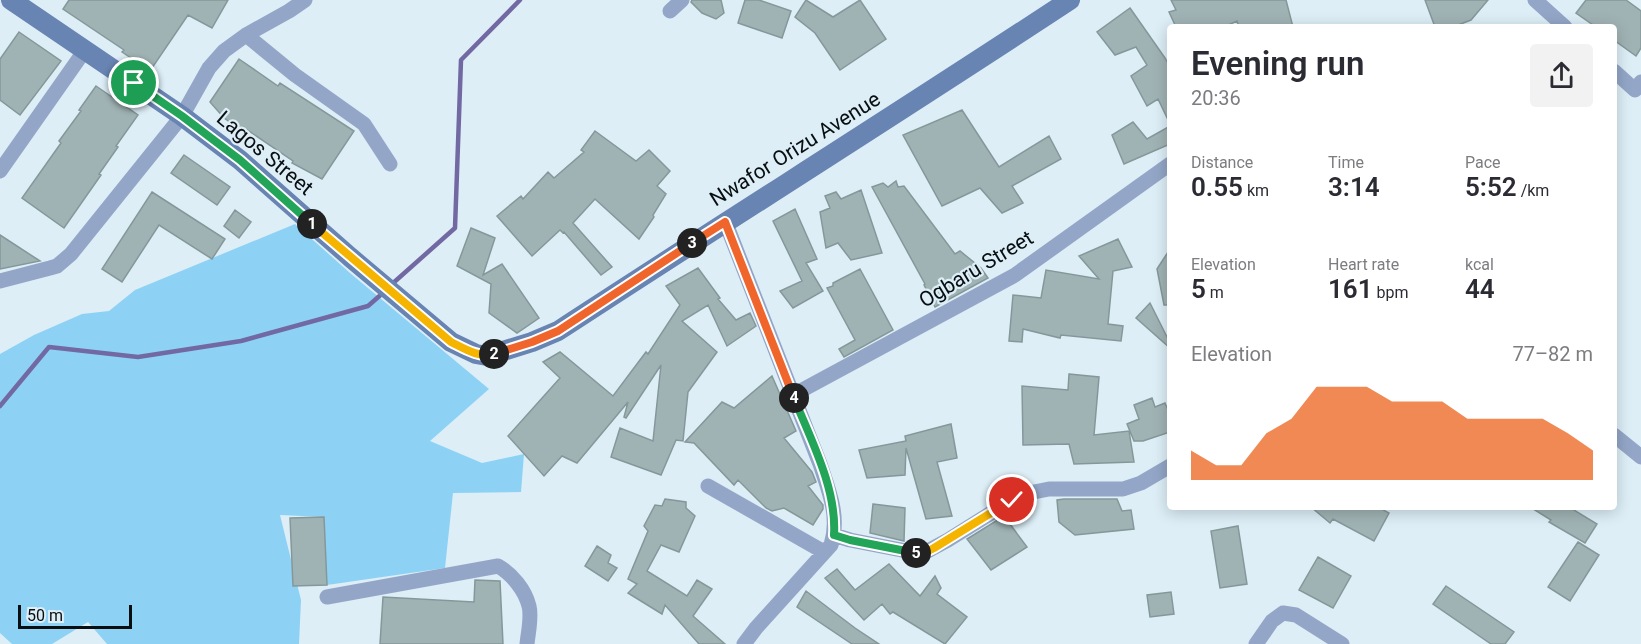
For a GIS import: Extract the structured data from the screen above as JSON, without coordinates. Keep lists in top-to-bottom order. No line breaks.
{"streets":{"street":["Nwafor Orizu Avenue","Lagos Street","Ogbaru Street"]},"crossings":[["Nwafor Orizu Avenue","Lagos Street"]],"scale_bar":"50 m","page":{"heading":["Evening run","20:36"],"stats":[["Distance","0.55 km"],["Time","3:14"],["Pace","5:52 /km"],["Elevation","5 m"],["Heart rate","161 bpm"],["kcal","44"]],"pins":["1","3","2","4","5"],"chart":["Elevation","77–82 m"],"scale":"50 m"}}
